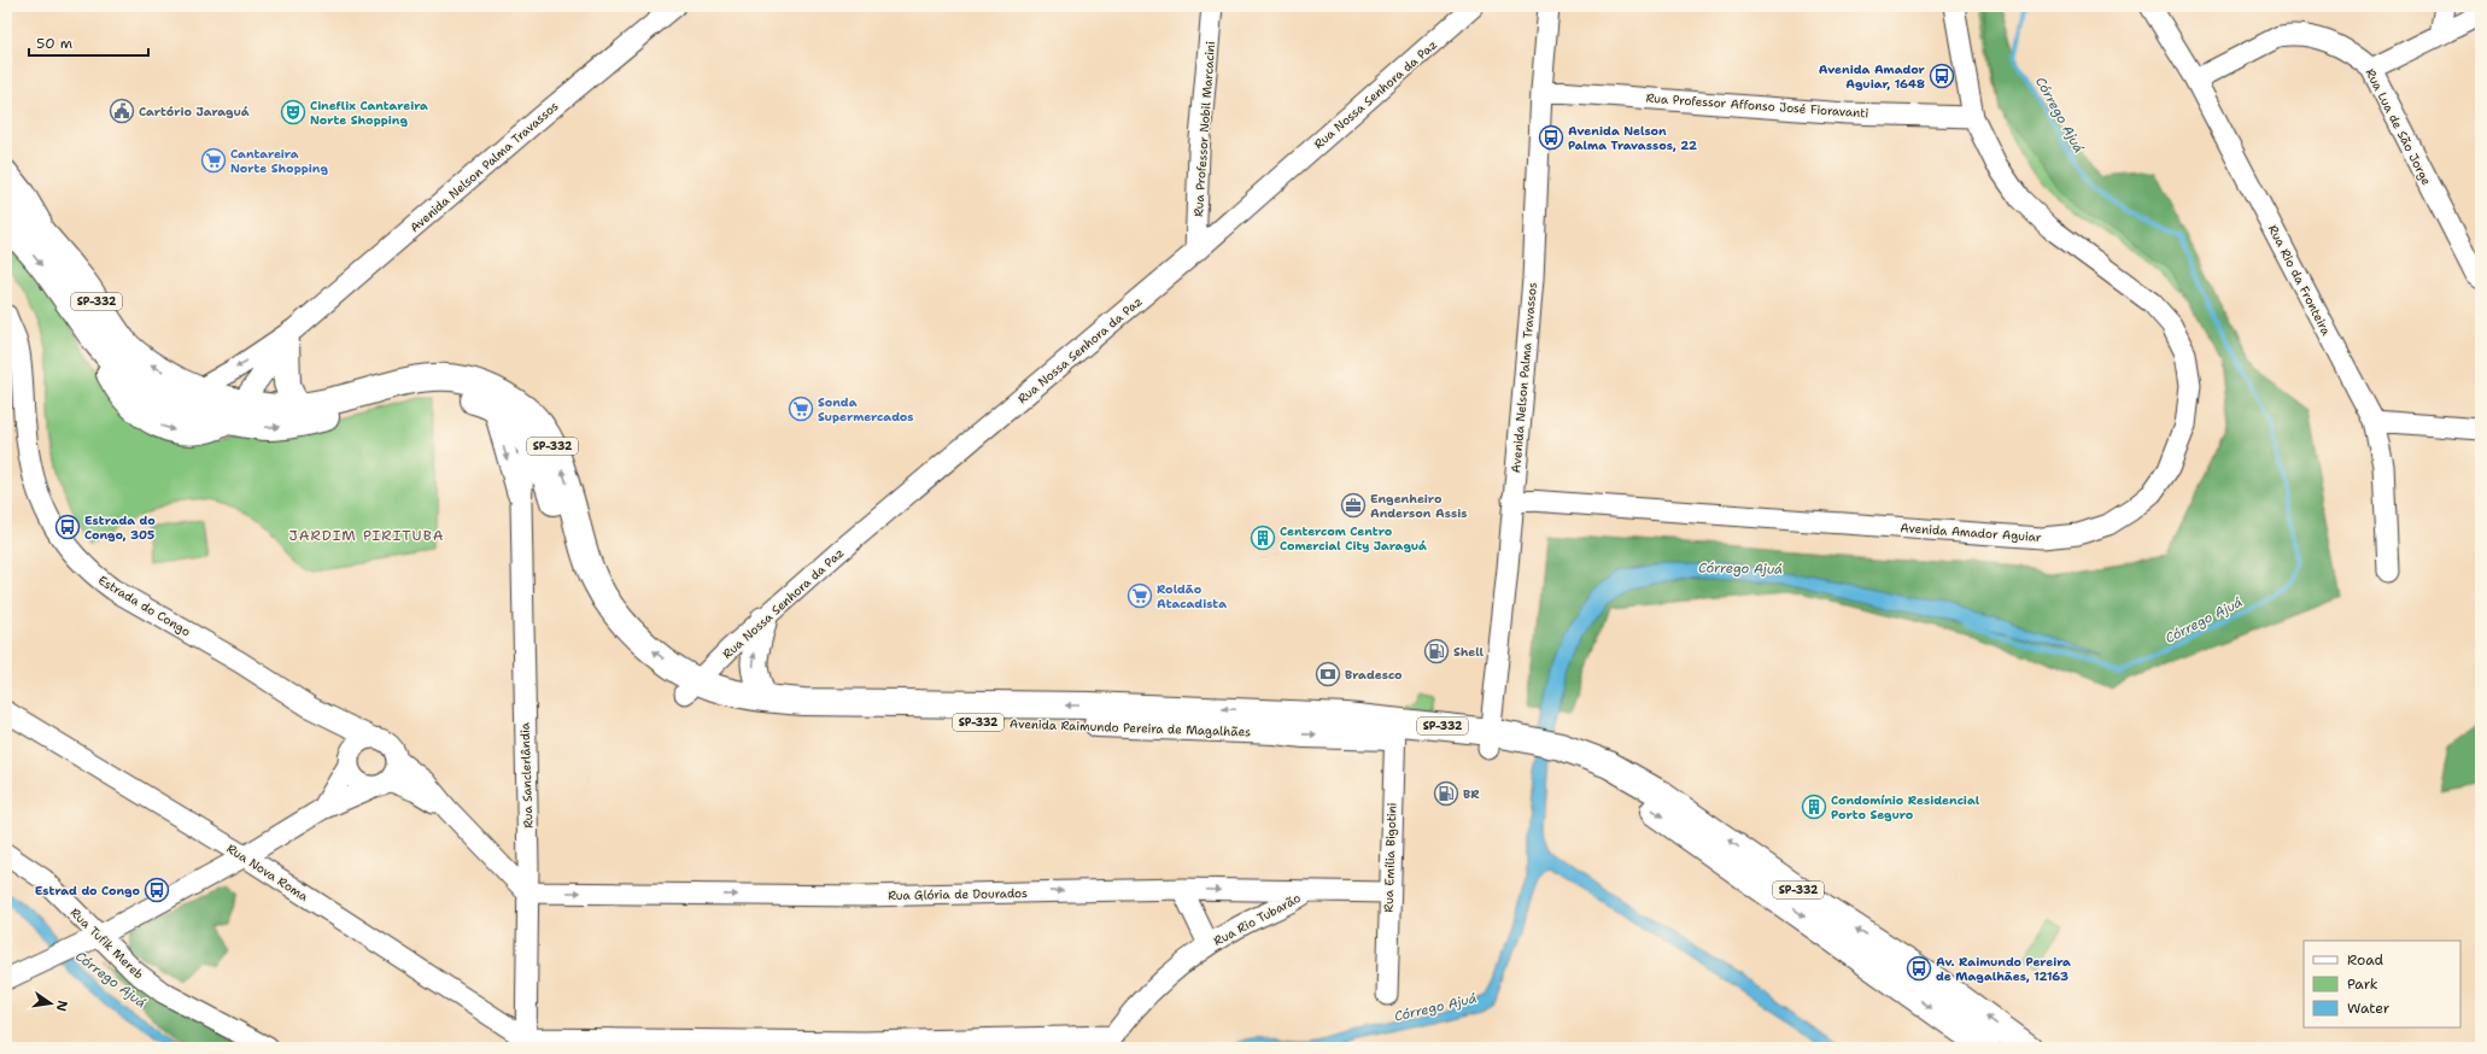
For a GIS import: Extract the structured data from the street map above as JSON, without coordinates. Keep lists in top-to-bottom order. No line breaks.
{"streets":{"main road":["SP-332","Avenida Raimundo Pereira de Magalhães"],"street":["Rua Nossa Senhora da Paz","Rua Professor Affonso José Fioravanti","Rua Lua de São Jorge","Rua Professor Nobil Marcacini","Avenida Nelson Palma Travassos","Rua Rio da Fronteira","Avenida Amador Aguiar","Estrada do Congo","Rua Sanclerlândia","Rua Emília Bigotini","Rua Nova Roma","Rua Glória de Dourados","Rua Rio Tubarão","Rua Tufik Mereb"]},"crossings":[["Rua Nossa Senhora da Paz","Rua Professor Nobil Marcacini"],["Rua Nossa Senhora da Paz","Avenida Raimundo Pereira de Magalhães"],["Rua Professor Affonso José Fioravanti","Avenida Nelson Palma Travassos"],["Rua Professor Affonso José Fioravanti","Avenida Amador Aguiar"],["Rua Lua de São Jorge","Rua Rio da Fronteira"],["Avenida Nelson Palma Travassos","SP-332"],["Avenida Nelson Palma Travassos","Avenida Amador Aguiar"],["Avenida Nelson Palma Travassos","Avenida Raimundo Pereira de Magalhães"],["SP-332","Avenida Raimundo Pereira de Magalhães"],["Avenida Raimundo Pereira de Magalhães","Rua Sanclerlândia"],["Avenida Raimundo Pereira de Magalhães","Rua Emília Bigotini"],["Rua Sanclerlândia","Rua Nova Roma"],["Rua Sanclerlândia","Rua Glória de Dourados"],["Rua Emília Bigotini","Rua Glória de Dourados"],["Rua Glória de Dourados","Rua Rio Tubarão"]],"districts":["JARDIM PIRITUBA"],"water":["Córrego Ajuá"],"places":{"bus stop":["Avenida Amador Aguiar, 1648","Avenida Nelson Palma Travassos, 22","Estrada do Congo, 305","Estrad do Congo","Av. Raimundo Pereira de Magalhães, 12163"],"public building":["Cartório Jaraguá"],"theatre":["Cineflix Cantareira Norte Shopping"],"supermarket":["Cantareira Norte Shopping","Sonda Supermercados","Roldão Atacadista"],"office":["Engenheiro Anderson Assis"],"building":["Centercom Centro Comercial City Jaraguá","Condomínio Residencial Porto Seguro"],"fuel station":["Shell","BR"],"bank":["Bradesco"]},"legend":["Road","Park","Water"],"scale_bar":"50 m","north":"right"}
